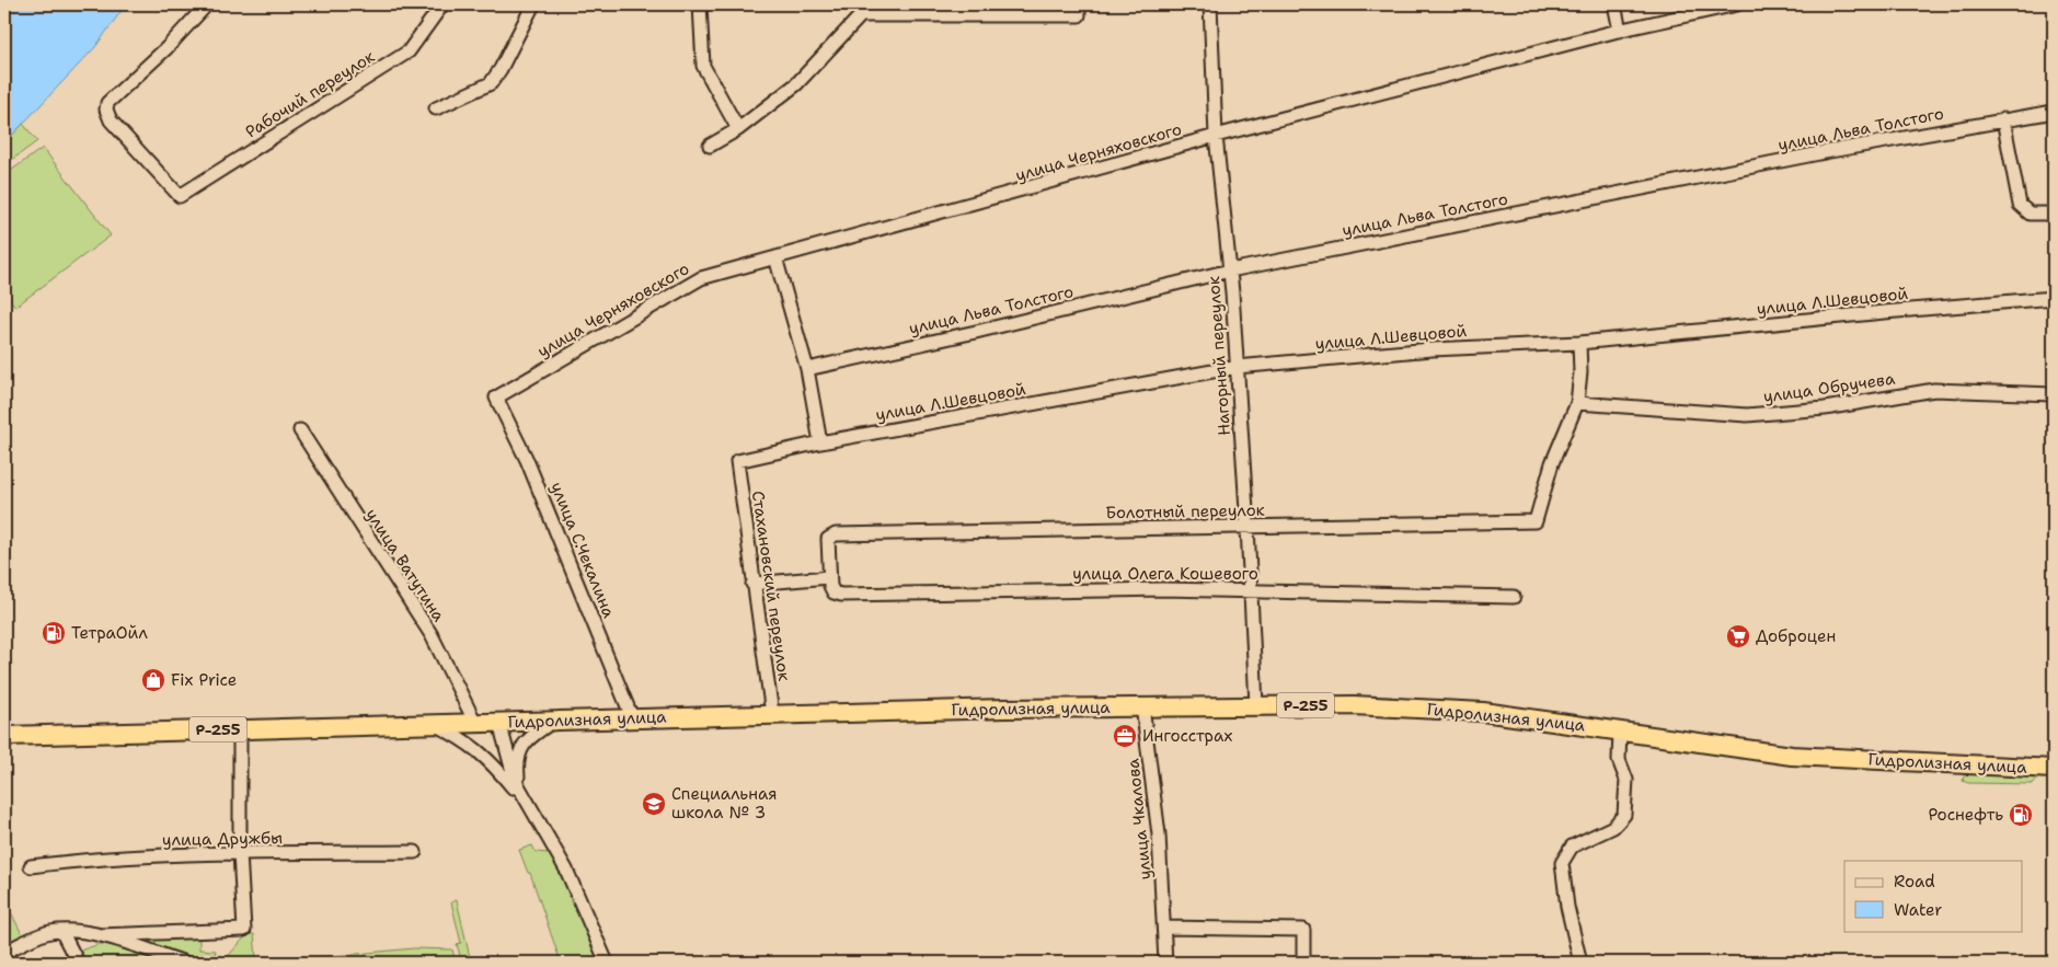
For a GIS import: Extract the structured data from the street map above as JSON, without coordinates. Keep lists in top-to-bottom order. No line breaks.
{"streets":{"highway":["Р-255","Гидролизная улица"],"street":["Рабочий переулок","улица Льва Толстого","улица Черняховского","улица Л.Шевцовой","Нагорный переулок","улица Обручева","Болотный переулок","улица С.Чекалина","улица Ватутина","улица Олега Кошевого","Стахановский переулок","улица Чкалова","улица Дружбы"]},"crossings":[["улица Льва Толстого","Нагорный переулок"],["улица Черняховского","Нагорный переулок"],["улица Черняховского","улица С.Чекалина"],["улица Л.Шевцовой","Нагорный переулок"],["улица Л.Шевцовой","Стахановский переулок"],["Нагорный переулок","Болотный переулок"],["Нагорный переулок","улица Олега Кошевого"],["Нагорный переулок","Гидролизная улица"],["улица Обручева","Болотный переулок"],["Болотный переулок","улица Олега Кошевого"],["улица С.Чекалина","Гидролизная улица"],["улица Ватутина","Гидролизная улица"],["Стахановский переулок","Гидролизная улица"],["Гидролизная улица","улица Чкалова"]],"places":{"fuel station":["ТетраОйл","Роснефть"],"supermarket":["Доброцен"],"shop":["Fix Price"],"office":["Ингосстрах"],"school or university":["Специальная школа № 3"]},"legend":["Road","Water"]}
